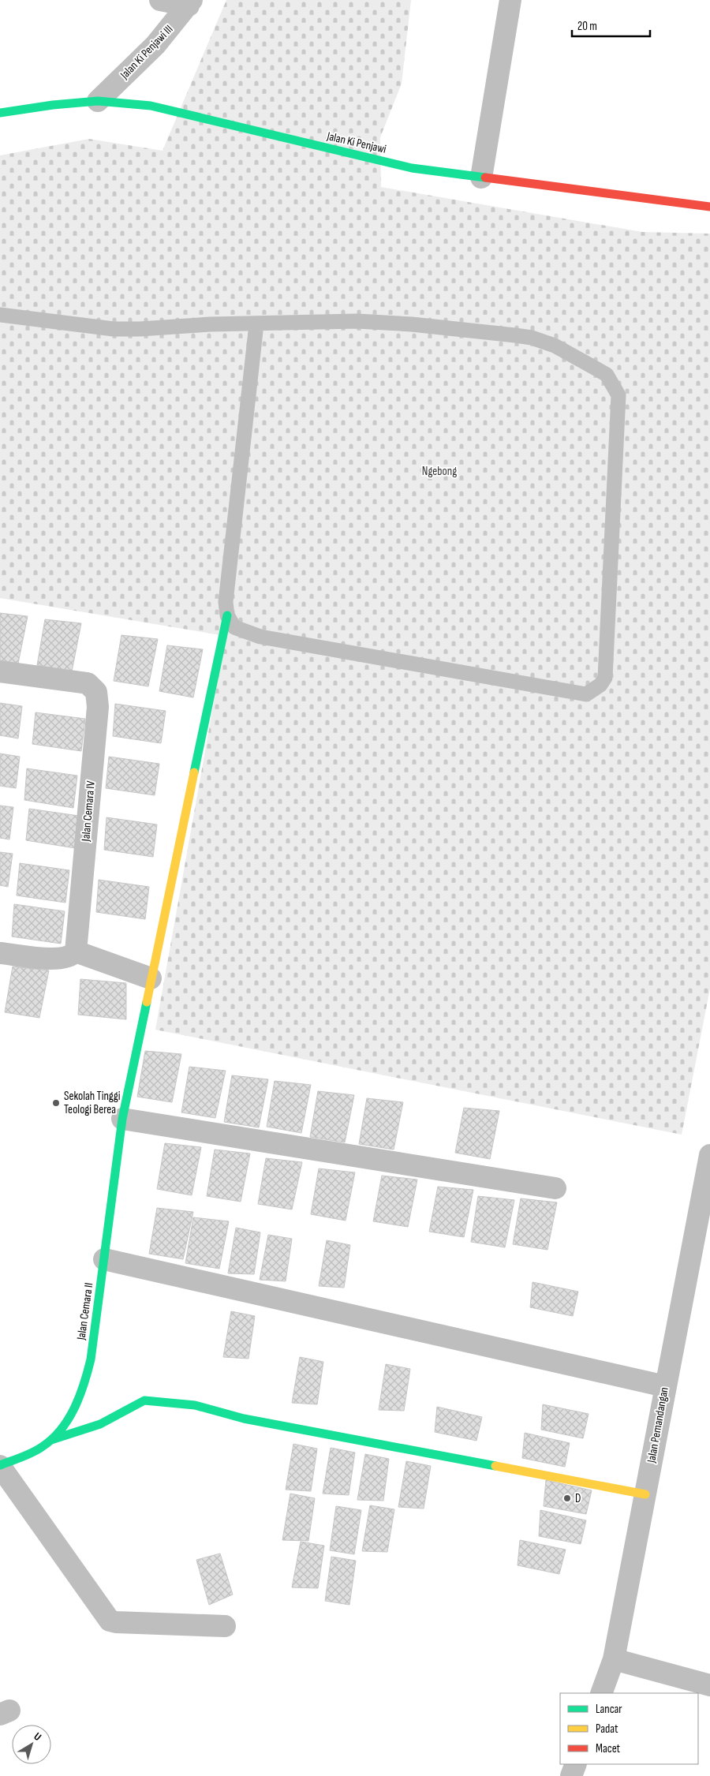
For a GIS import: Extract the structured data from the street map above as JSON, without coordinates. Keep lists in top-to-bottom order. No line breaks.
{"streets":{"street":["Jalan Ki Penjawi III","Jalan Ki Penjawi","Jalan Cemara IV","Jalan Cemara II","Jalan Pemandangan"]},"crossings":[["Jalan Ki Penjawi III","Jalan Ki Penjawi"]],"parks":["Ngebong"],"places":["Sekolah Tinggi Teologi Berea","D"],"legend":["Lancar","Padat","Macet"],"scale_bar":"20 m","north":"top right"}
